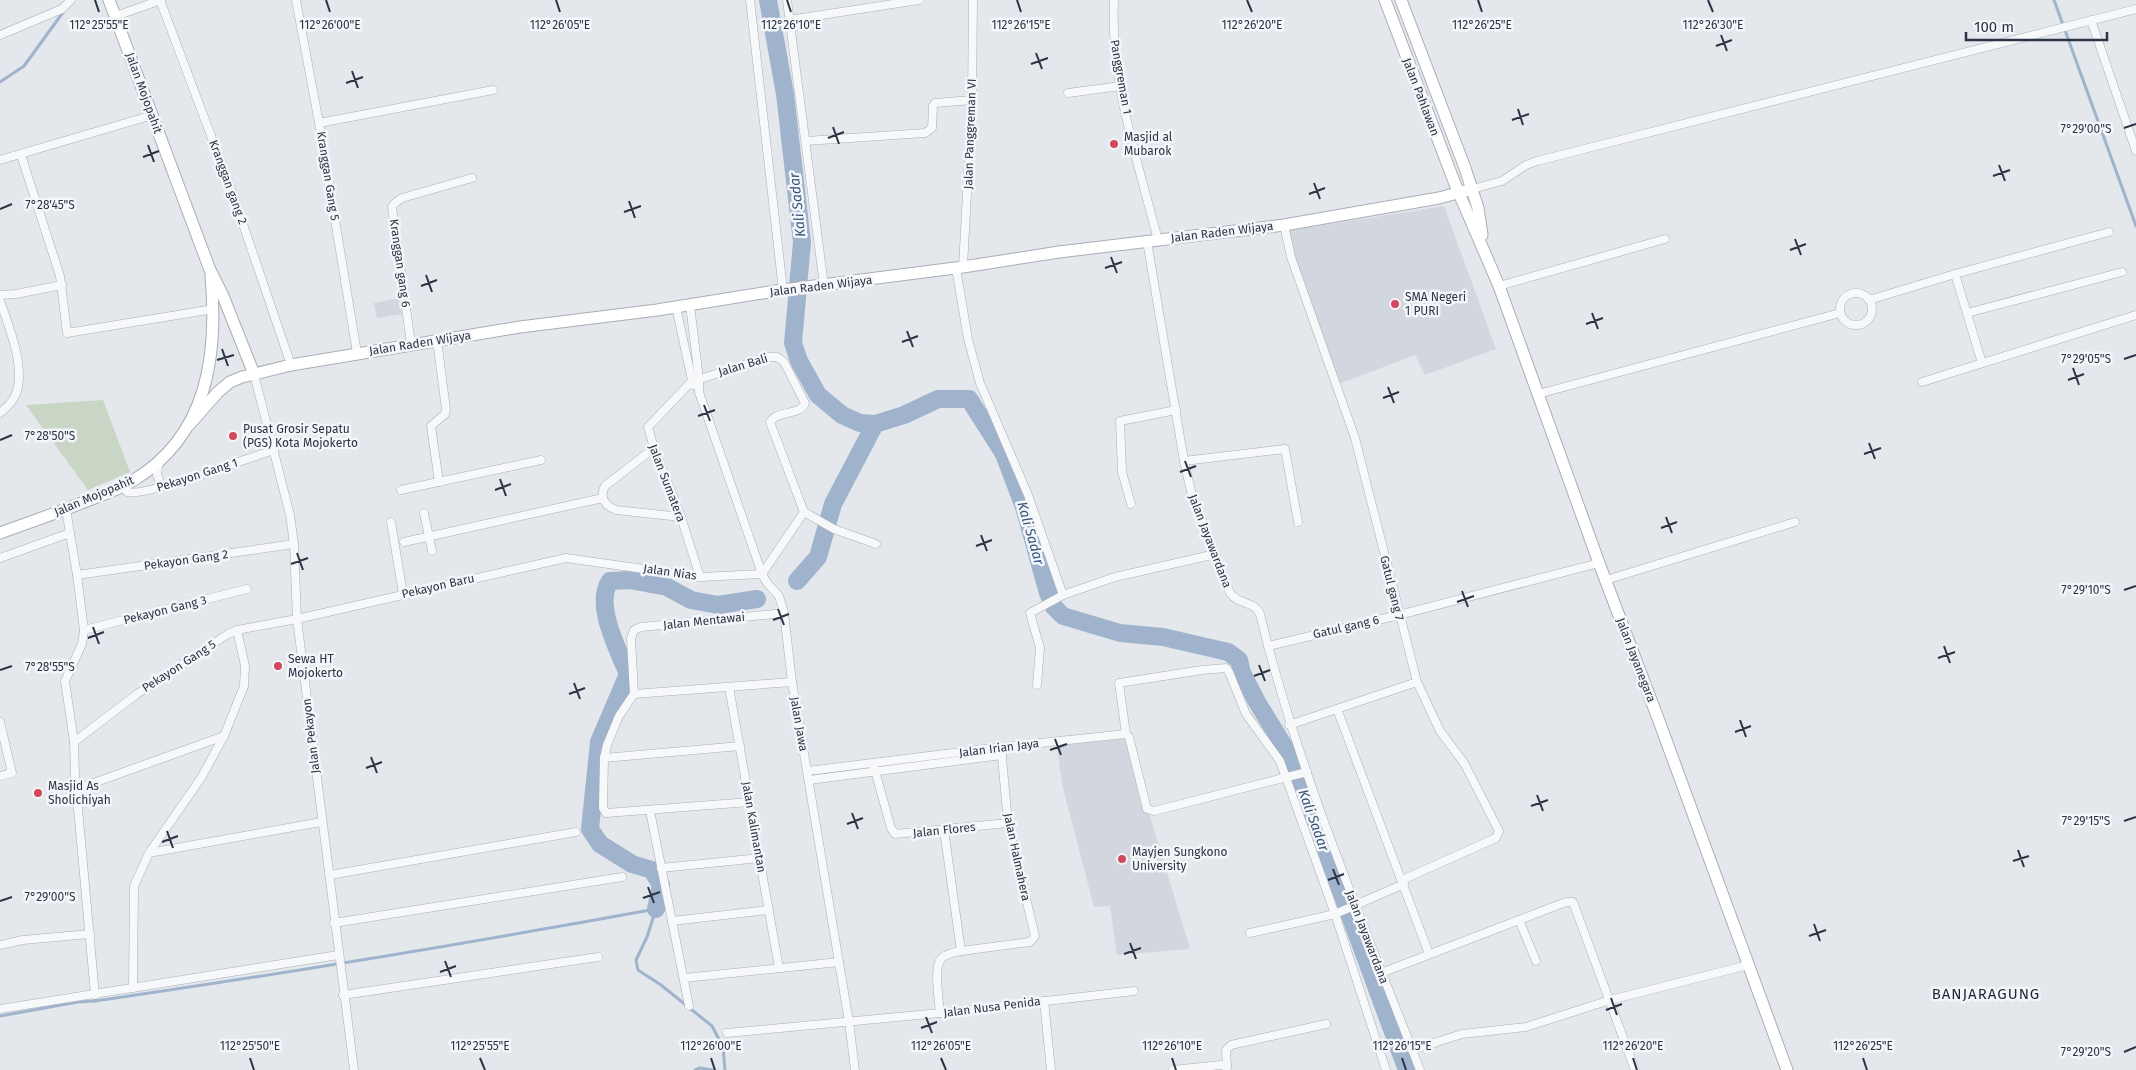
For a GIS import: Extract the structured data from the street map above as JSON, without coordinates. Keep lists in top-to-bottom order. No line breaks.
{"streets":{"main road":["Jalan Mojopahit","Jalan Pahlawan","Jalan Raden Wijaya","Jalan Jayanegara"],"street":["Panggreman 1","Jalan Panggreman VI","Kranggan Gang 5","Kranggan gang 2","Kranggan gang 6","Jalan Bali","Pekayon Gang 1","Jalan Sumatera","Jalan Jayawardana","Pekayon Gang 2","Jalan Nias","Pekayon Baru","Gatul gang 7","Pekayon Gang 3","Jalan Mentawai","Gatul gang 6","Pekayon Gang 5","Jalan Jawa","Jalan Pekayon","Jalan Irian Jaya","Jalan Kalimantan","Jalan Flores","Jalan Halmahera","Jalan Nusa Penida"]},"crossings":[["Panggreman 1","Jalan Raden Wijaya"],["Panggreman 1","Jalan Jayawardana"],["Jalan Mojopahit","Jalan Raden Wijaya"],["Jalan Mojopahit","Pekayon Gang 1"],["Jalan Mojopahit","Jalan Pekayon"],["Jalan Pahlawan","Jalan Raden Wijaya"],["Jalan Pahlawan","Jalan Jayanegara"],["Jalan Panggreman VI","Jalan Raden Wijaya"],["Kranggan Gang 5","Jalan Raden Wijaya"],["Kranggan gang 2","Jalan Raden Wijaya"],["Jalan Raden Wijaya","Kranggan gang 6"],["Jalan Raden Wijaya","Jalan Jayawardana"],["Jalan Raden Wijaya","Gatul gang 7"],["Jalan Raden Wijaya","Jalan Jayanegara"],["Jalan Raden Wijaya","Jalan Jawa"],["Jalan Raden Wijaya","Jalan Pekayon"],["Jalan Bali","Jalan Sumatera"],["Jalan Bali","Jalan Jawa"],["Pekayon Gang 1","Jalan Pekayon"],["Jalan Sumatera","Jalan Nias"],["Jalan Sumatera","Jalan Jawa"],["Jalan Jayawardana","Gatul gang 6"],["Pekayon Gang 2","Jalan Pekayon"],["Jalan Nias","Pekayon Baru"],["Jalan Nias","Jalan Jawa"],["Pekayon Baru","Pekayon Gang 5"],["Pekayon Baru","Jalan Pekayon"],["Gatul gang 7","Gatul gang 6"],["Jalan Mentawai","Jalan Jawa"],["Gatul gang 6","Jalan Jayanegara"],["Pekayon Gang 5","Jalan Pekayon"],["Jalan Jawa","Jalan Irian Jaya"],["Jalan Jawa","Jalan Nusa Penida"],["Jalan Irian Jaya","Jalan Flores"],["Jalan Irian Jaya","Jalan Halmahera"],["Jalan Flores","Jalan Halmahera"]],"districts":["BANJARAGUNG"],"water":["Kali Sadar"],"places":["Masjid al Mubarok","SMA Negeri 1 PURI","Pusat Grosir Sepatu (PGS) Kota Mojokerto","Sewa HT Mojokerto","Masjid As Sholichiyah","Mayjen Sungkono University"],"scale_bar":"100 m","coordinates":["112°25'55\"E","112°26'00\"E","112°26'05\"E","112°26'10\"E","112°26'15\"E","112°26'20\"E","112°26'25\"E","112°26'30\"E","7°29'00\"S","7°28'45\"S","7°29'05\"S","7°28'50\"S","7°29'10\"S","7°28'55\"S","7°29'15\"S","112°25'50\"E","7°29'20\"S"]}
